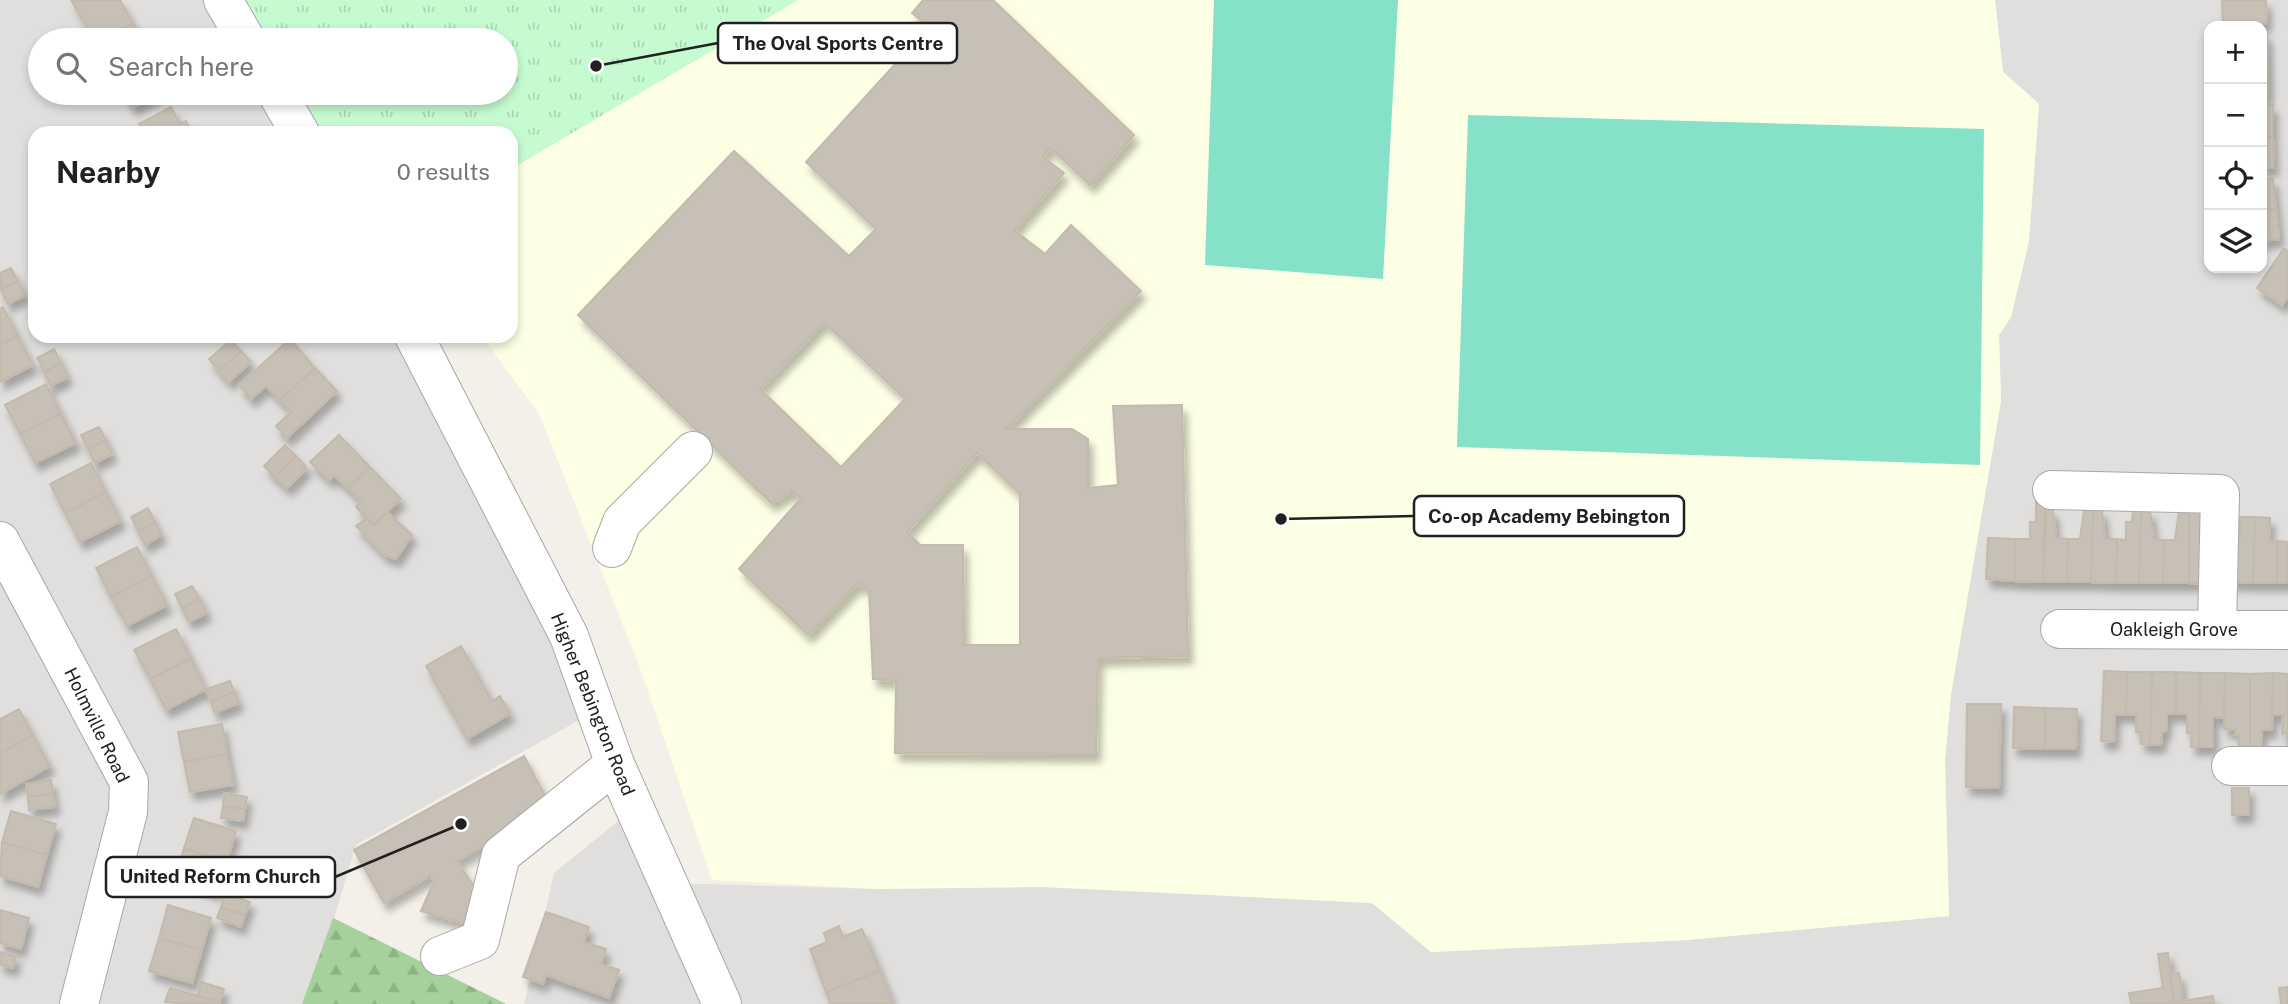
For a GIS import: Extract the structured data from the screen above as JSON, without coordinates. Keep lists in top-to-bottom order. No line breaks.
{"streets":{"street":["Oakleigh Grove","Higher Bebington Road","Holmville Road"]},"places":["The Oval Sports Centre","Co-op Academy Bebington","United Reform Church"],"page":{"map_buttons":["+","−"],"search":"Search here","heading":["Nearby","0 results"]}}
